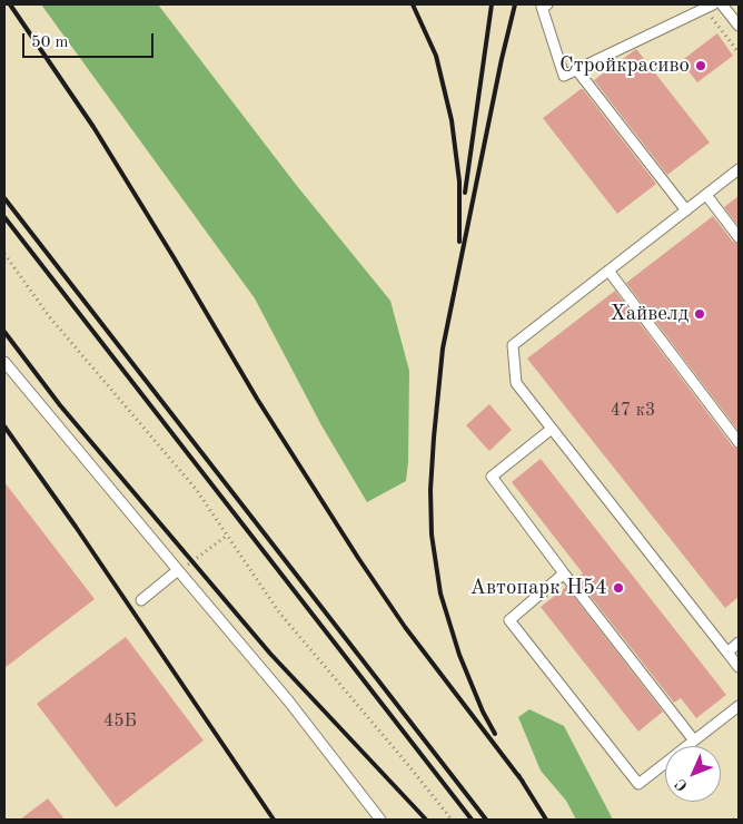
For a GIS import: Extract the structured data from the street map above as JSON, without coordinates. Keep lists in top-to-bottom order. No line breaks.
{"places":["Стройкрасиво","Хайвелд","Автопарк Н54"],"house_numbers":["47 к3","45Б"],"scale_bar":"50 m","north":"bottom left"}
